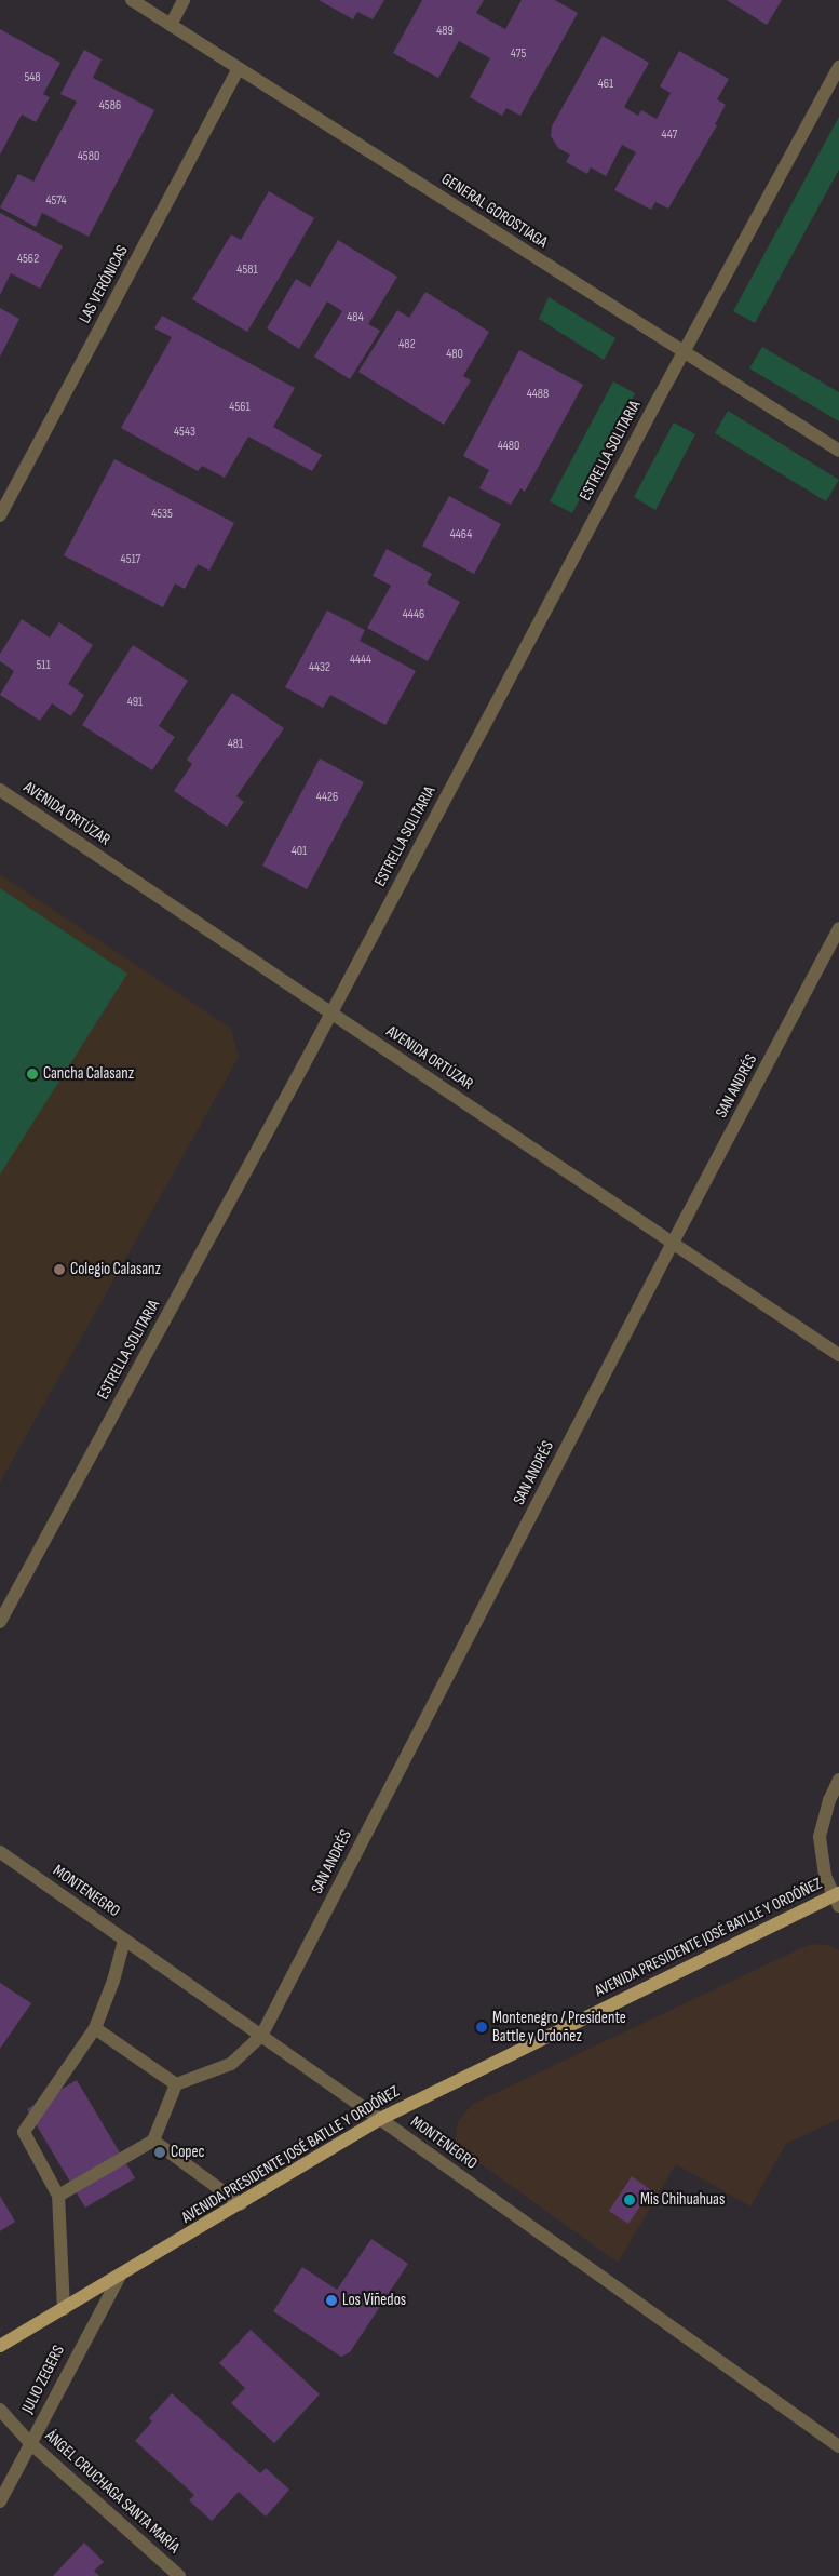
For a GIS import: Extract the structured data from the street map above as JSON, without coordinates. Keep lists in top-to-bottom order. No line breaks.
{"streets":{"main road":["AVENIDA PRESIDENTE JOSÉ BATLLE Y ORDÓÑEZ"],"street":["GENERAL GOROSTIAGA","LAS VERÓNICAS","ESTRELLA SOLITARIA","AVENIDA ORTÚZAR","SAN ANDRÉS","MONTENEGRO","JULIO ZEGERS","ÁNGEL CRUCHAGA SANTA MARÍA"]},"crossings":[["GENERAL GOROSTIAGA","LAS VERÓNICAS"],["GENERAL GOROSTIAGA","ESTRELLA SOLITARIA"],["ESTRELLA SOLITARIA","AVENIDA ORTÚZAR"],["AVENIDA ORTÚZAR","SAN ANDRÉS"],["SAN ANDRÉS","MONTENEGRO"],["MONTENEGRO","AVENIDA PRESIDENTE JOSÉ BATLLE Y ORDÓÑEZ"],["AVENIDA PRESIDENTE JOSÉ BATLLE Y ORDÓÑEZ","JULIO ZEGERS"],["JULIO ZEGERS","ÁNGEL CRUCHAGA SANTA MARÍA"]],"places":["Cancha Calasanz","Colegio Calasanz","Montenegro / Presidente Battle y Ordoñez","Copec","Mis Chihuahuas","Los Viñedos"],"house_numbers":["489","475","548","461","4586","447","4580","4574","4562","4581","484","482","480","4488","4561","4543","4480","4535","4464","4517","4446","4444","511","4432","491","481","4426","401"]}
